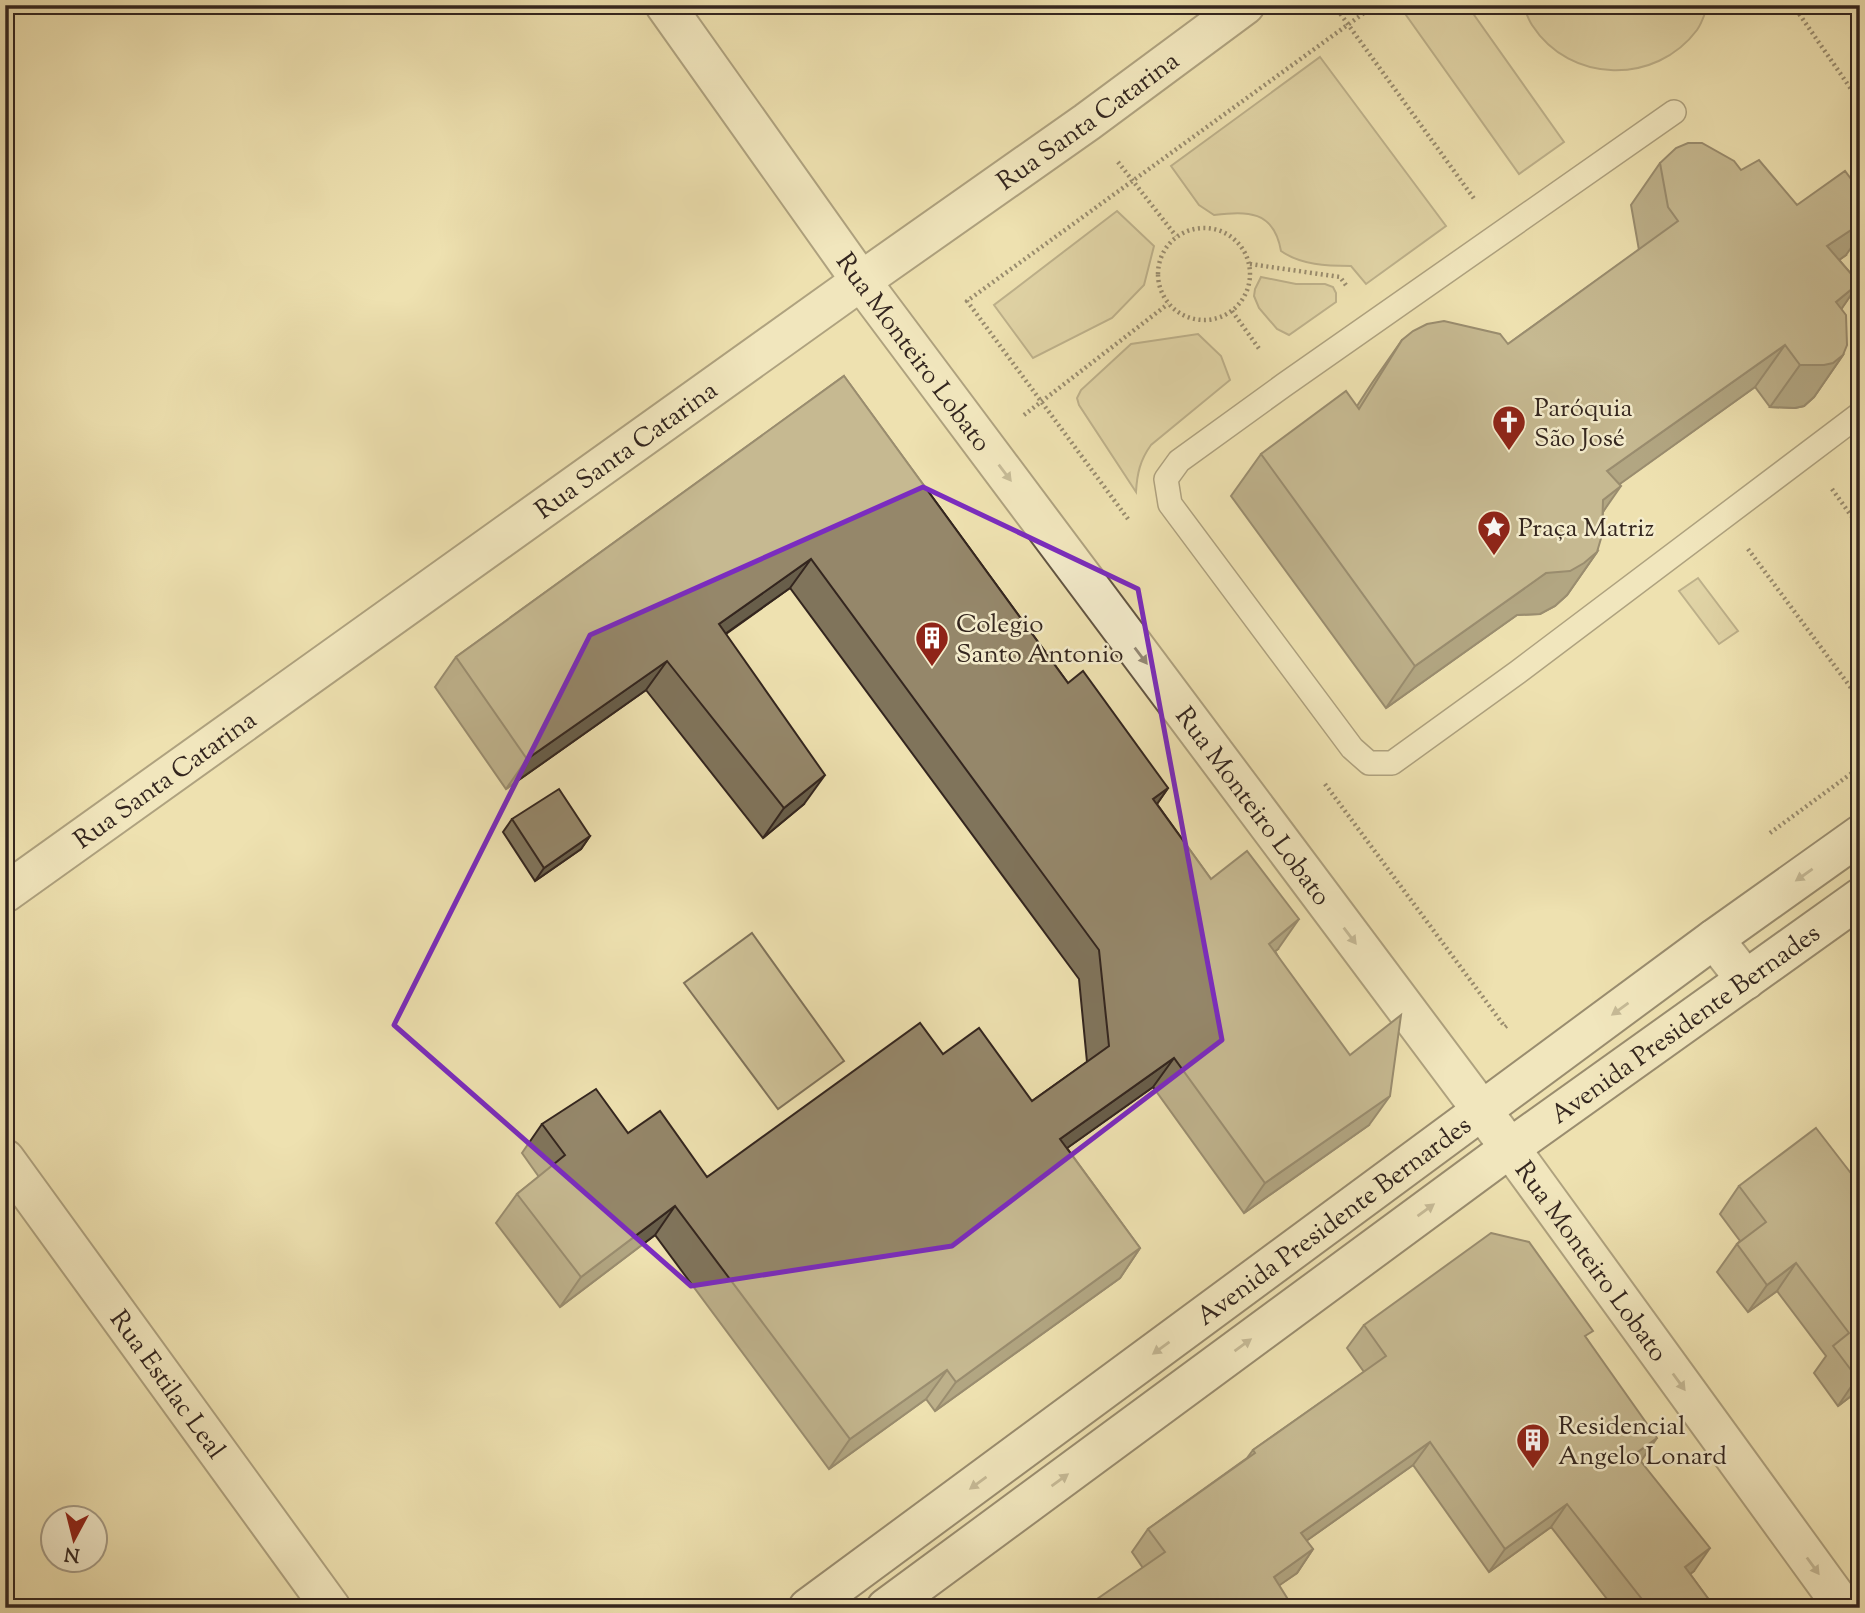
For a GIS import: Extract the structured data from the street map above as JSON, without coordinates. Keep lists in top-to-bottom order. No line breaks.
{"streets":{"street":["Rua Santa Catarina","Rua Monteiro Lobato","Avenida Presidente Bernades","Avenida Presidente Bernardes","Rua Estilac Leal"]},"crossings":[["Rua Santa Catarina","Rua Monteiro Lobato"],["Rua Monteiro Lobato","Avenida Presidente Bernades"],["Rua Monteiro Lobato","Avenida Presidente Bernardes"],["Avenida Presidente Bernades","Avenida Presidente Bernardes"]],"one_way":["Rua Monteiro Lobato"],"places":{"church":["Paróquia São José"],"place":["Praça Matriz"],"building":["Colegio Santo Antonio","Residencial Angelo Lonard"]},"north":"bottom"}
